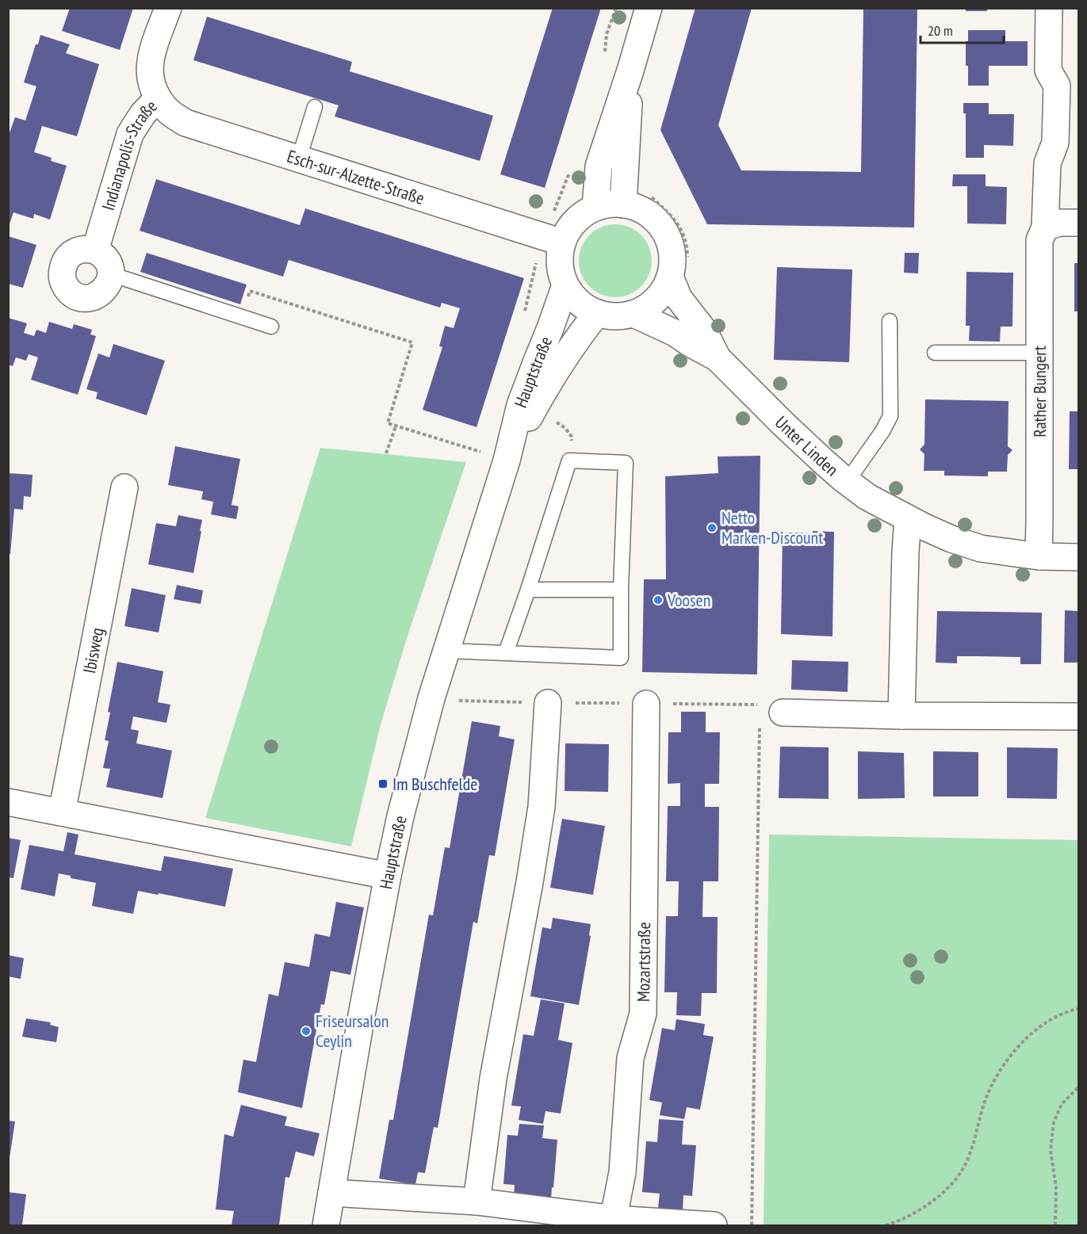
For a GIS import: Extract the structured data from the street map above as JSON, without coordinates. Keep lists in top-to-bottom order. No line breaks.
{"streets":{"street":["Indianapolis-Straße","Esch-sur-Alzette-Straße","Hauptstraße","Rather Bungert","Unter Linden","Ibisweg","Mozartstraße"]},"crossings":[["Indianapolis-Straße","Esch-sur-Alzette-Straße"],["Esch-sur-Alzette-Straße","Hauptstraße"],["Esch-sur-Alzette-Straße","Unter Linden"],["Hauptstraße","Unter Linden"],["Rather Bungert","Unter Linden"]],"places":{"other":["Netto Marken-Discount","Voosen","Friseursalon Ceylin"],"transit":["Im Buschfelde"]},"scale_bar":"20 m"}
